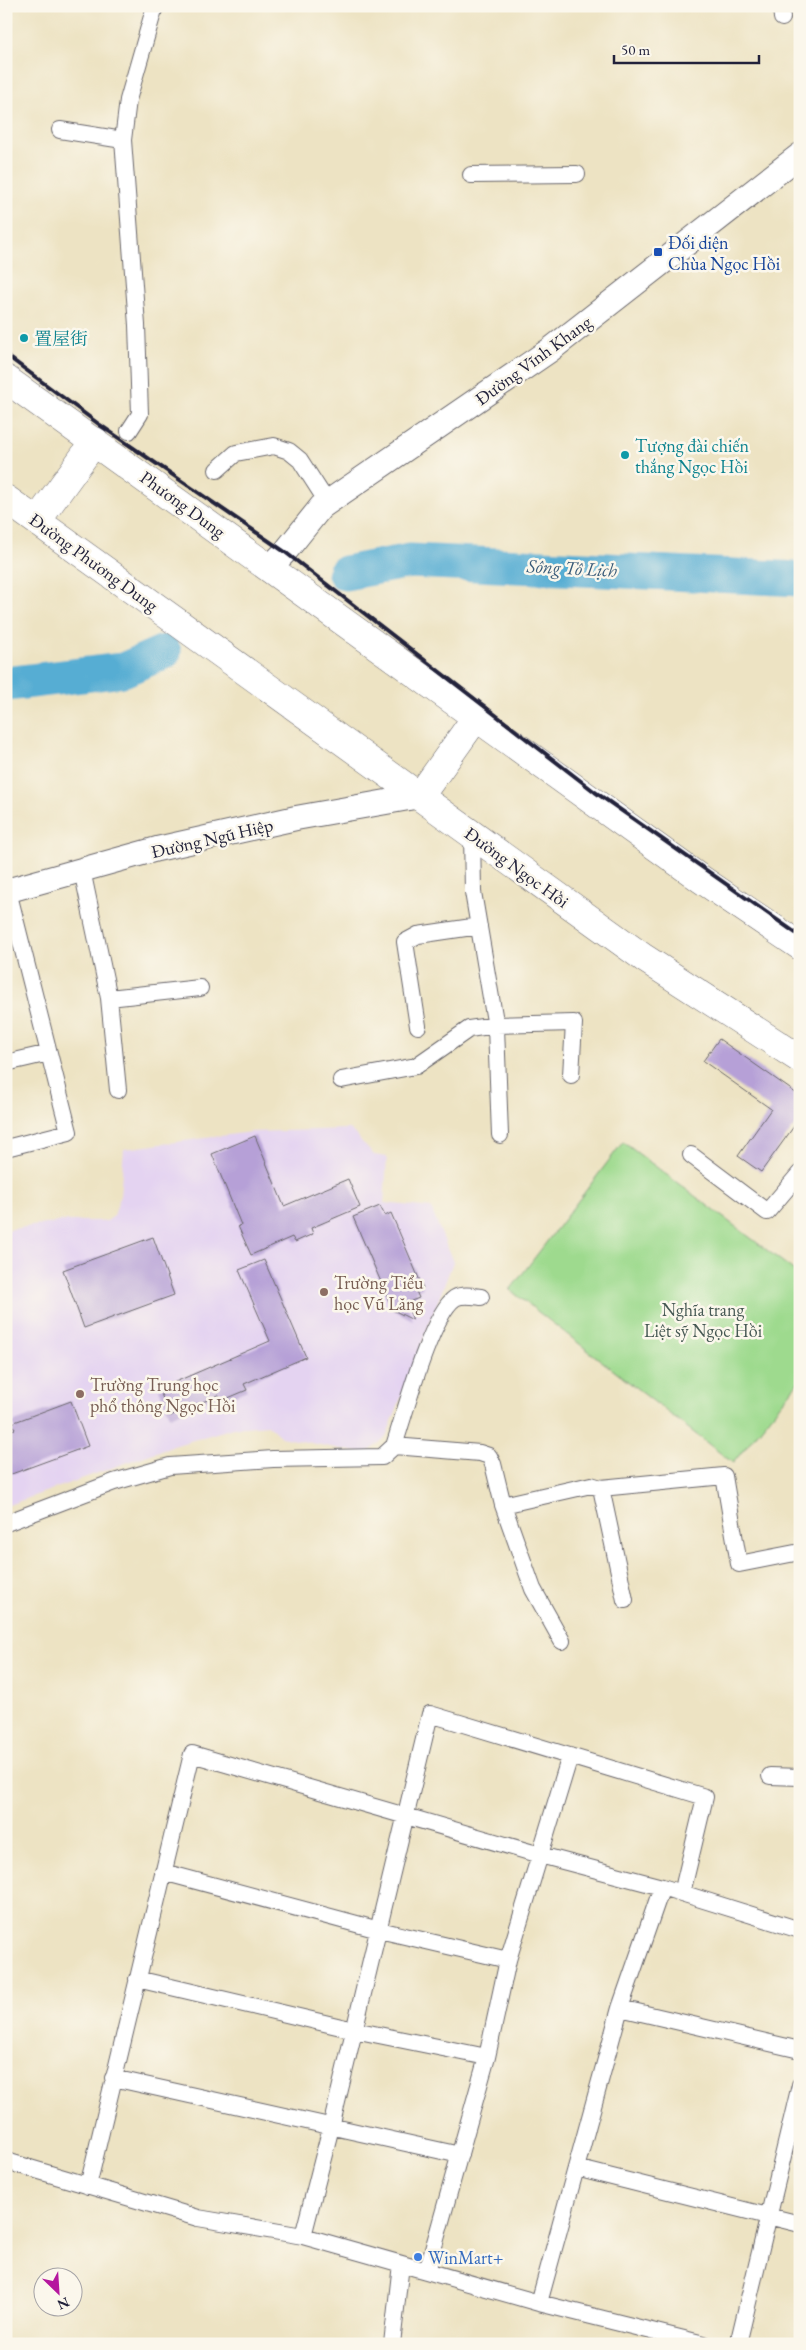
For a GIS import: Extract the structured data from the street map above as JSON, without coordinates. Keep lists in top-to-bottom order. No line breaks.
{"streets":{"highway":["Phương Dung","Đường Phương Dung","Đường Ngọc Hồi"],"street":["Đường Vĩnh Khang","Đường Ngũ Hiệp"]},"crossings":[["Đường Vĩnh Khang","Phương Dung"],["Đường Phương Dung","Đường Ngọc Hồi"],["Đường Ngũ Hiệp","Đường Ngọc Hồi"]],"water":["Sông Tô Lịch"],"parks":["Nghĩa trang Liệt sỹ Ngọc Hồi"],"places":{"transit":["Đối diện Chùa Ngọc Hồi"],"other":["置屋街","Tượng đài chiến thắng Ngọc Hồi","Trường Tiểu học Vũ Lăng","Trường Trung học phổ thông Ngọc Hồi","WinMart+"]},"scale_bar":"50 m","north":"bottom right"}
